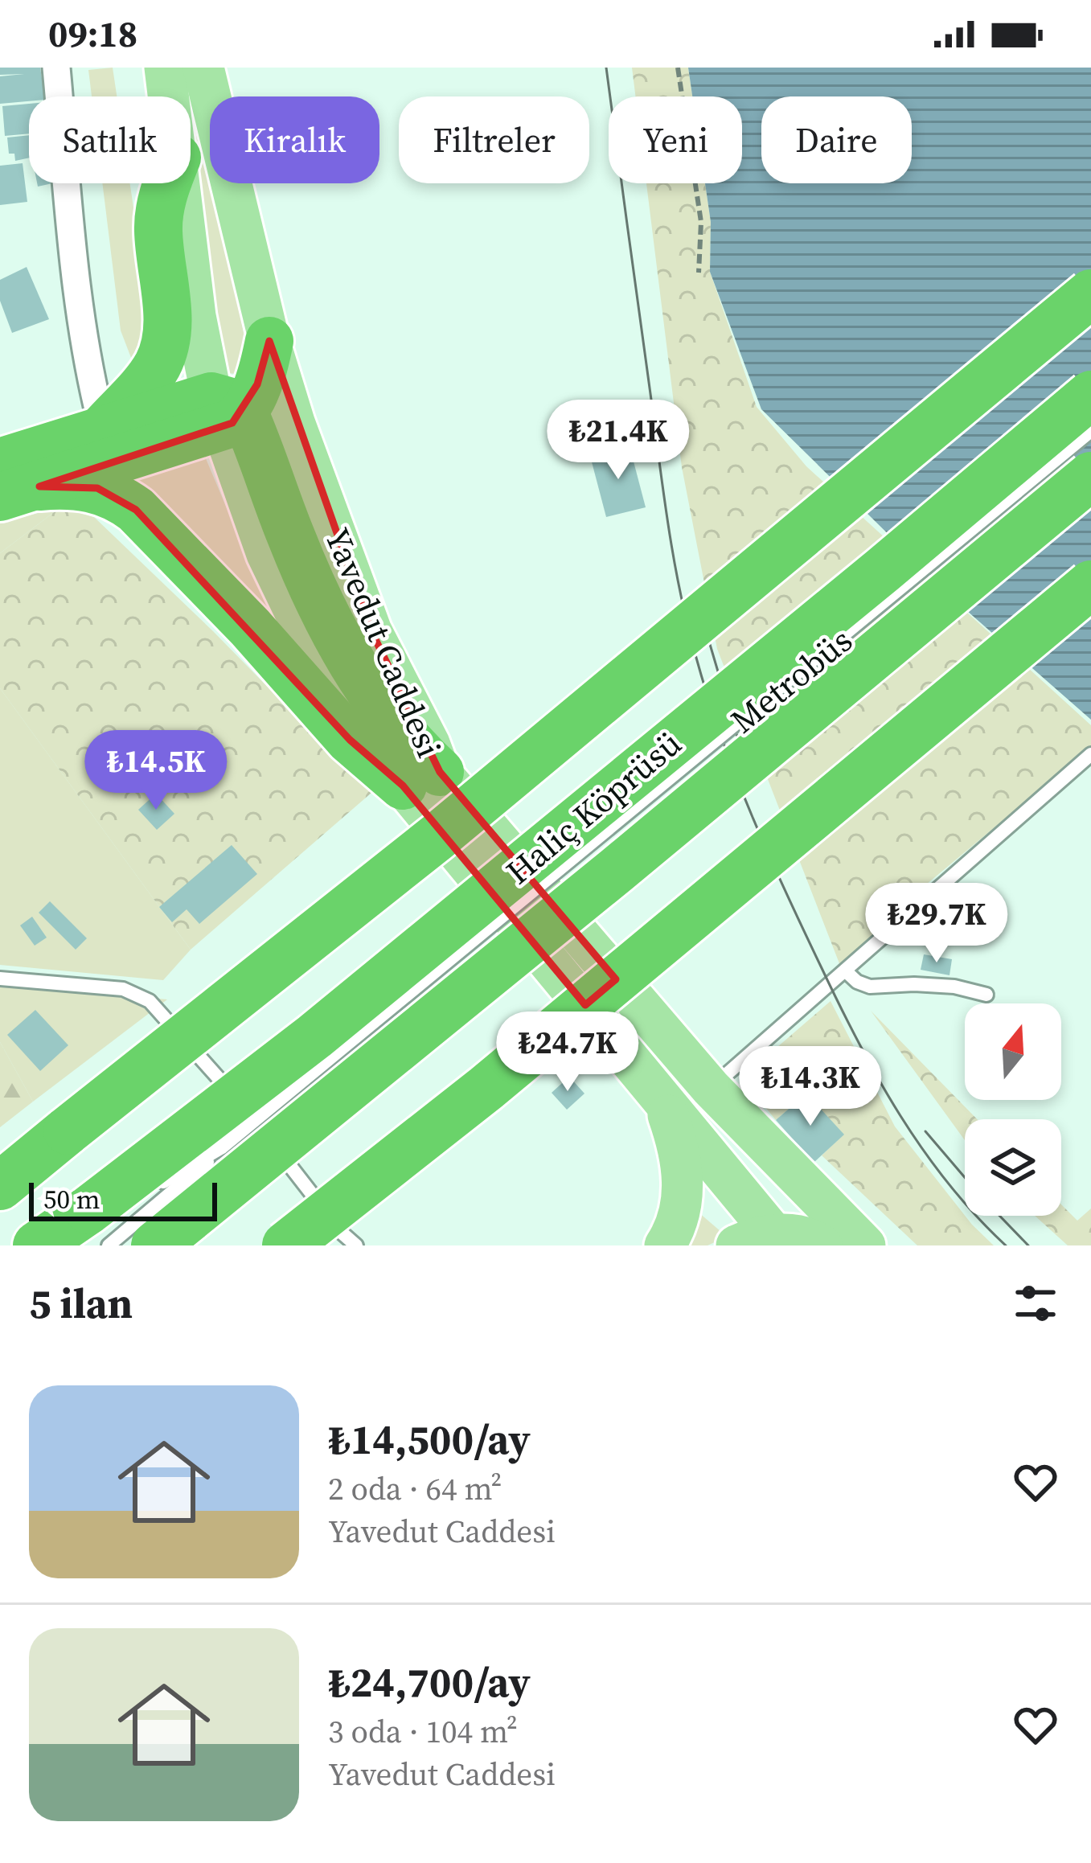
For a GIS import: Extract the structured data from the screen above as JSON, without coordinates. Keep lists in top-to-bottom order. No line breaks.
{"streets":{"highway":["Haliç Köprüsü"],"main road":["Yavedut Caddesi"],"lane":["Metrobüs"]},"crossings":[["Metrobüs","Haliç Köprüsü"]],"scale_bar":"50 m","north":"top","page":{"status":"09:18","chip":["Satılık","Kiralık","Filtreler","Yeni","Daire"],"price":["₺21.4K","₺14.5K","₺29.7K","₺24.7K","₺14.3K"],"scale":"50 m","heading":"5 ilan","list":[{"name":"₺14,500/ay","note":"2 oda · 64 m² · Yavedut Caddesi"},{"name":"₺24,700/ay","note":"3 oda · 104 m² · Yavedut Caddesi"}]}}
